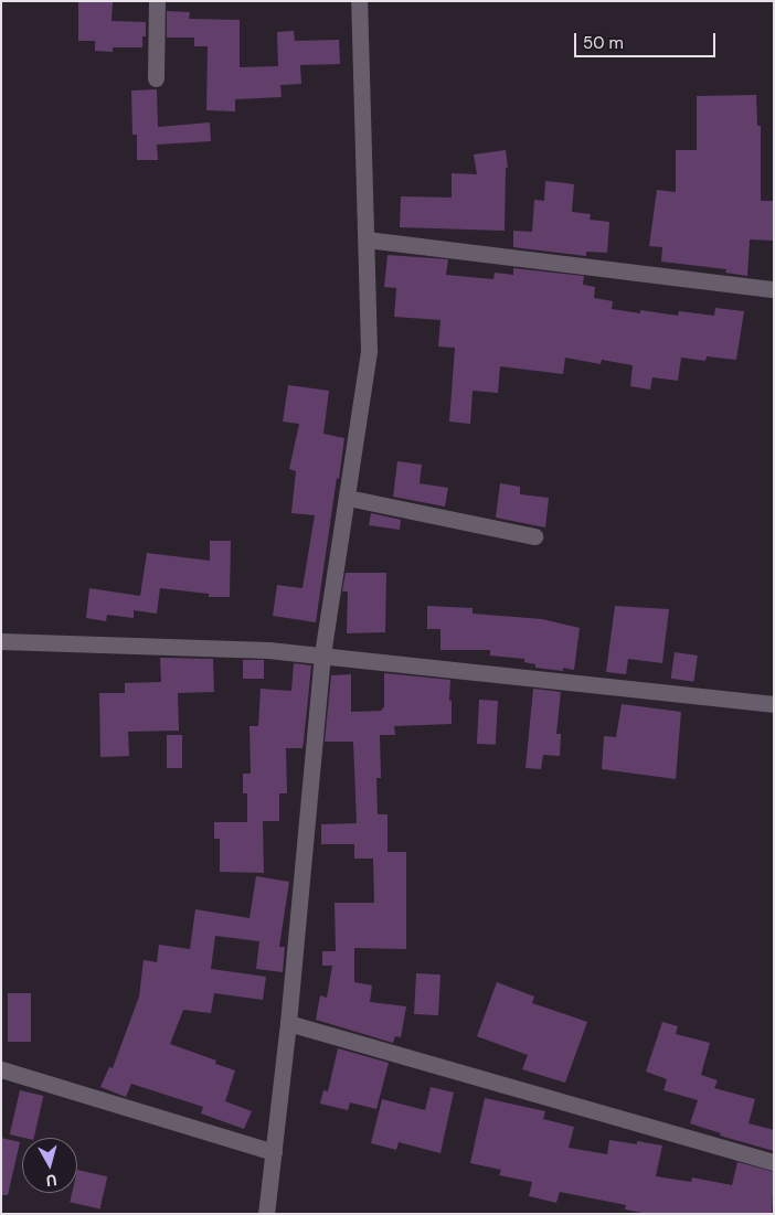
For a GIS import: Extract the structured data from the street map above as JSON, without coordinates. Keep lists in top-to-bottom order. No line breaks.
{"scale_bar":"50 m","north":"bottom"}
